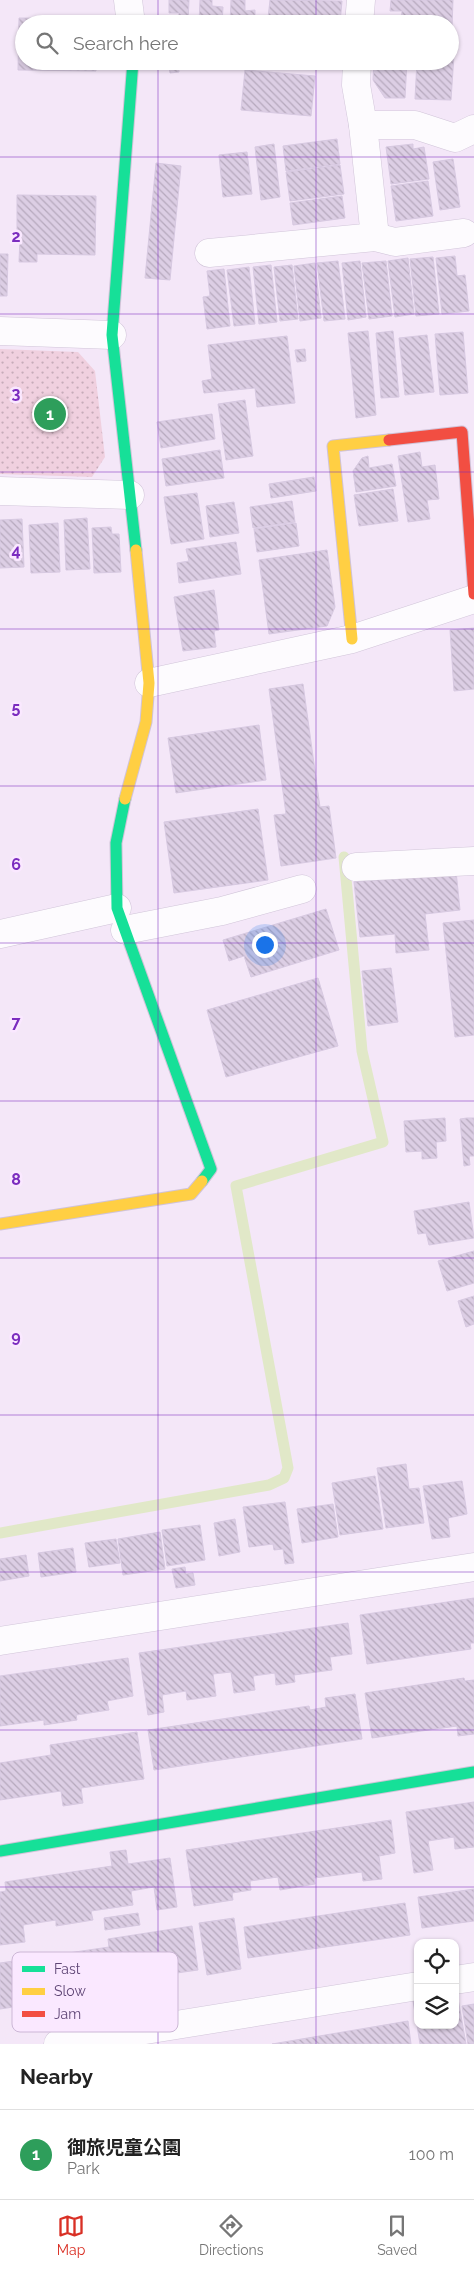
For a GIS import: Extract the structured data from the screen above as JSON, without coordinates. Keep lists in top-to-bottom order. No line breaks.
{"legend":["Fast","Slow","Jam"],"page":{"search":"Search here","pins":"1","heading":"Nearby","list":[{"mark":"1","name":"御旅児童公園","note":"Park","value":"100 m"}],"nav":["Map","Directions","Saved"]},"grid":{"rows":["2","3","4","5","6","7","8","9"]}}
